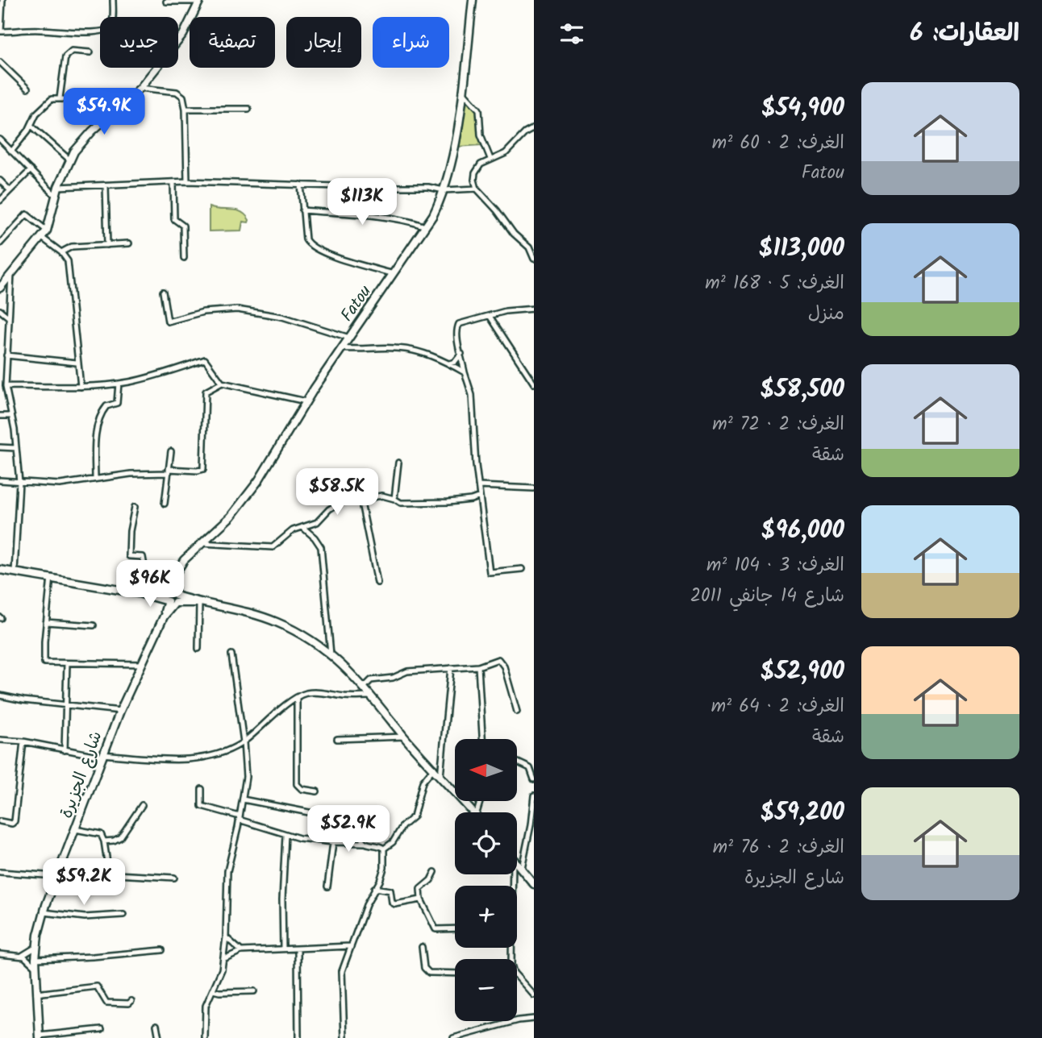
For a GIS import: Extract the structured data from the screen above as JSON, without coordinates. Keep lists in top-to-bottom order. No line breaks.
{"streets":{"street":["Fatou","شارع الجزيرة"]},"crossings":[["Fatou","شارع الجزيرة"]],"north":"left","page":{"heading":"العقارات: 6","chip":["شراء","إيجار","تصفية","جديد"],"list":[{"name":"$54,900","note":"الغرف: 2 · 60 m² · Fatou"},{"name":"$113,000","note":"الغرف: 5 · 168 m² · منزل"},{"name":"$58,500","note":"الغرف: 2 · 72 m² · شقة"},{"name":"$96,000","note":"الغرف: 3 · 104 m² · شارع 14 جانفي 2011"},{"name":"$52,900","note":"الغرف: 2 · 64 m² · شقة"},{"name":"$59,200","note":"الغرف: 2 · 76 m² · شارع الجزيرة"}],"price":["$54.9K","$113K","$58.5K","$96K","$52.9K","$59.2K"],"map_buttons":["+","−"]}}
